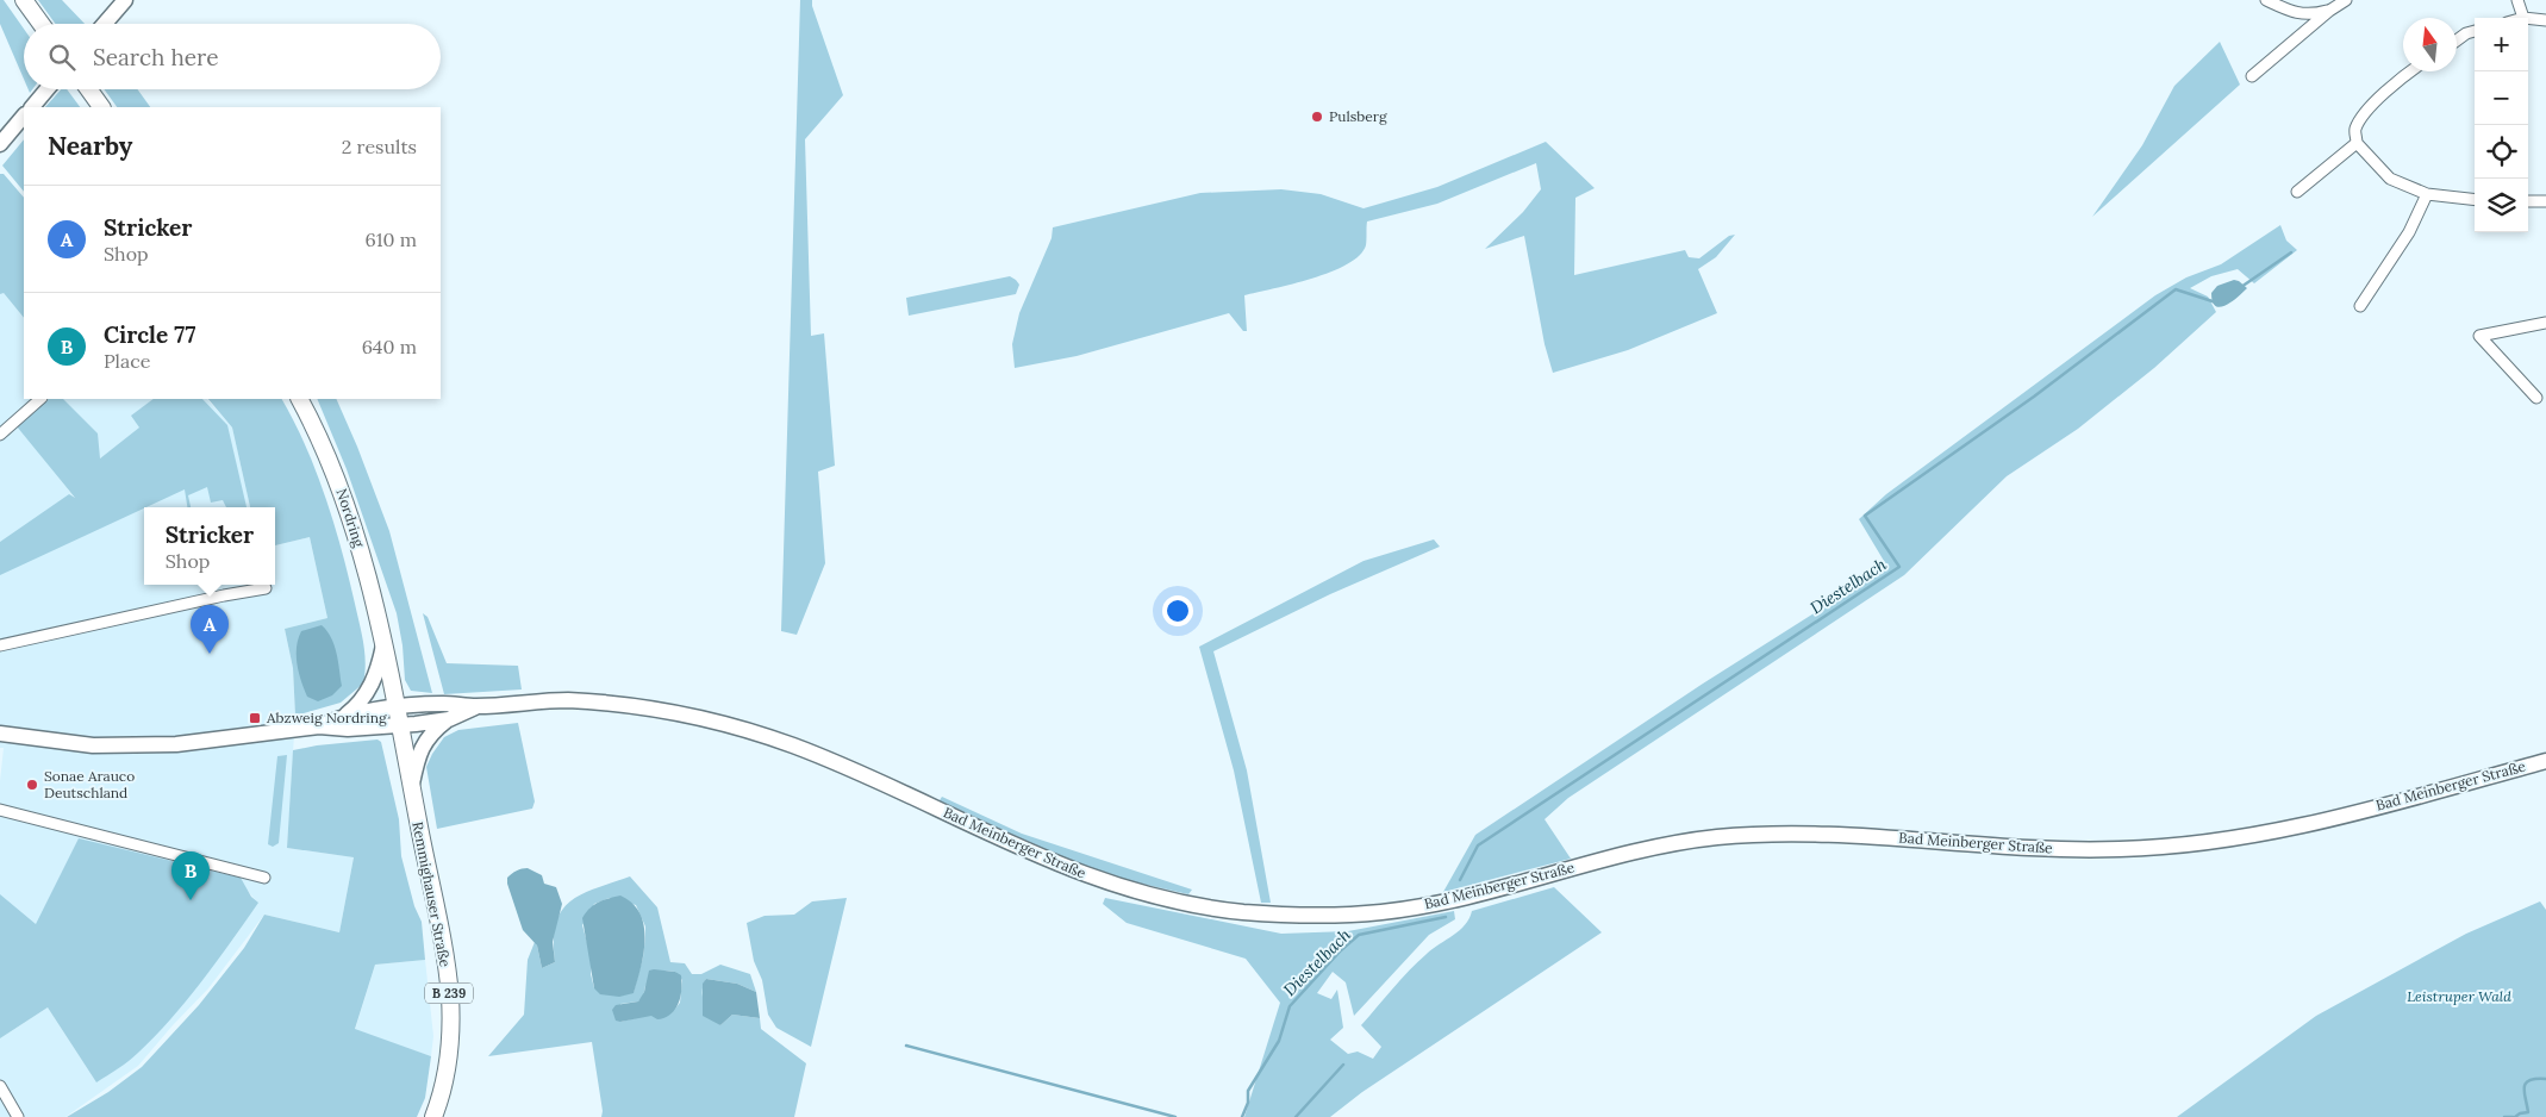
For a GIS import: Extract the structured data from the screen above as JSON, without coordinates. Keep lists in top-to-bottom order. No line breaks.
{"streets":{"main road":["Nordring","Remmighauser Straße","B 239"],"street":["Bad Meinberger Straße"]},"crossings":[["Nordring","B 239"],["Bad Meinberger Straße","Remmighauser Straße"],["Bad Meinberger Straße","B 239"],["Remmighauser Straße","B 239"]],"water":["Diestelbach"],"parks":["Leistruper Wald"],"places":{"other":["Pulsberg","Sonae Arauco Deutschland"],"transit":["Abzweig Nordring"]},"north":"top","page":{"map_buttons":["+","−"],"search":"Search here","heading":["Nearby","2 results"],"list":[{"mark":"A","name":"Stricker","note":"Shop","value":"610 m"},{"mark":"B","name":"Circle 77","note":"Place","value":"640 m"}],"popup":["Stricker","Shop"],"pins":["A","B"]}}
